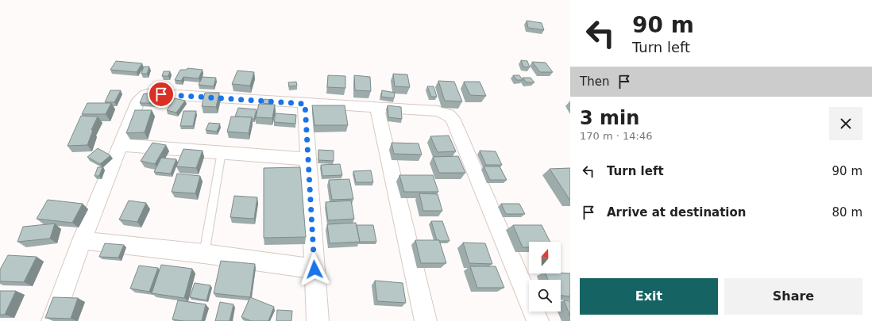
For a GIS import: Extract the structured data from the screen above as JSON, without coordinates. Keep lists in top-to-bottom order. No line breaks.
{"north":"top","page":{"turn":["90 m","Turn left"],"then":"Then","heading":["3 min","170 m · 14:46"],"list":[{"name":"Turn left","value":"90 m"},{"name":"Arrive at destination","value":"80 m"}],"buttons":["Exit","Share"]}}
